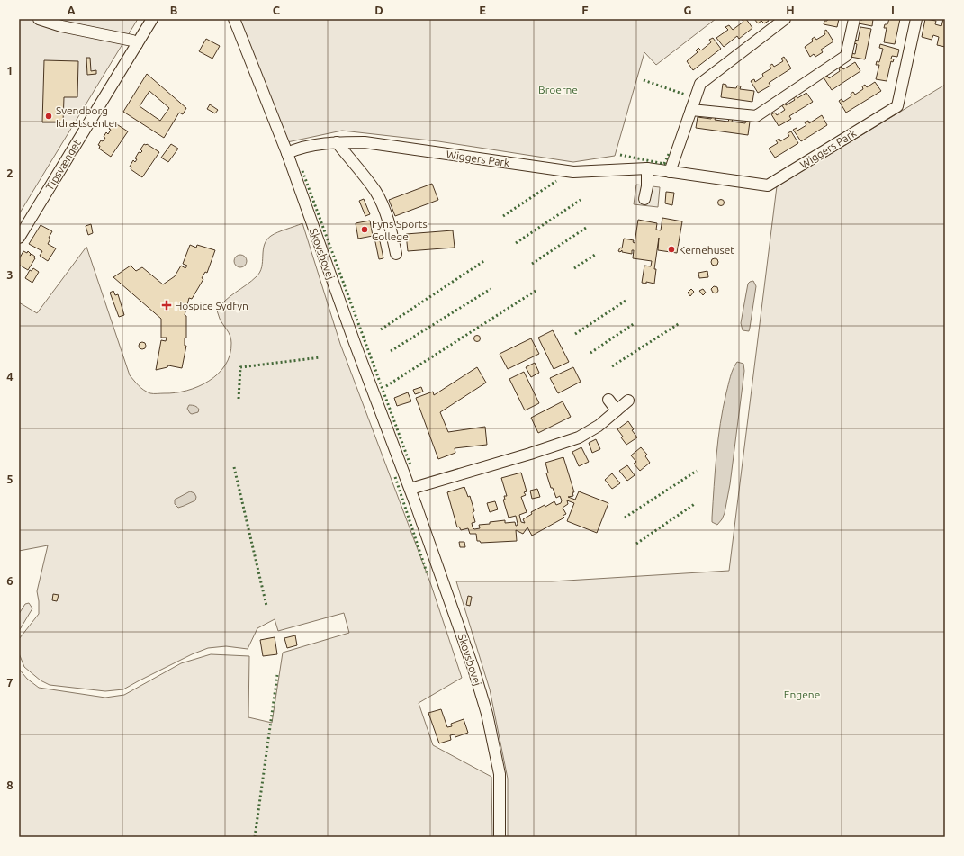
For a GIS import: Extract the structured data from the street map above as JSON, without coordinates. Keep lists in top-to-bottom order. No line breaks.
{"streets":{"street":["Wiggers Park","Tipsvænget","Skovsbovej"]},"crossings":[["Wiggers Park","Skovsbovej"]],"parks":["Broerne","Engene"],"places":{"other":["Svendborg Idrætscenter","Fyns Sports College","Kernehuset"],"health":["Hospice Sydfyn"]},"grid":{"columns":["A","B","C","D","E","F","G","H","I"],"rows":["1","2","3","4","5","6","7","8"]}}
